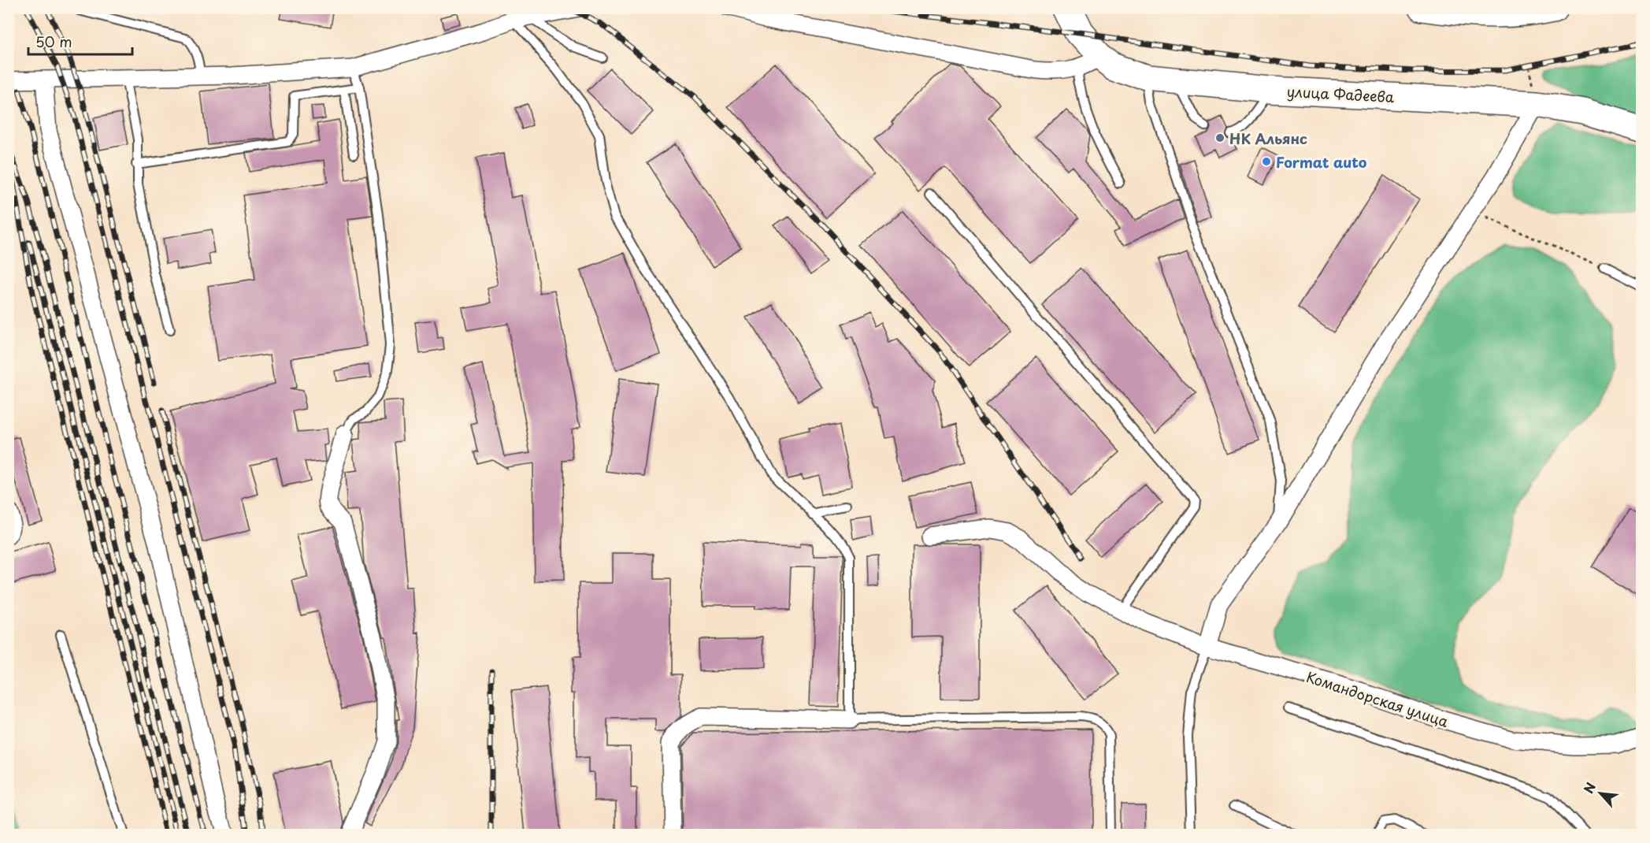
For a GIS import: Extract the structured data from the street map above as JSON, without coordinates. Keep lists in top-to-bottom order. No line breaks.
{"streets":{"main road":["улица Фадеева"],"street":["Командорская улица"]},"places":["НК Альянс","Format auto"],"scale_bar":"50 m","north":"top left"}
